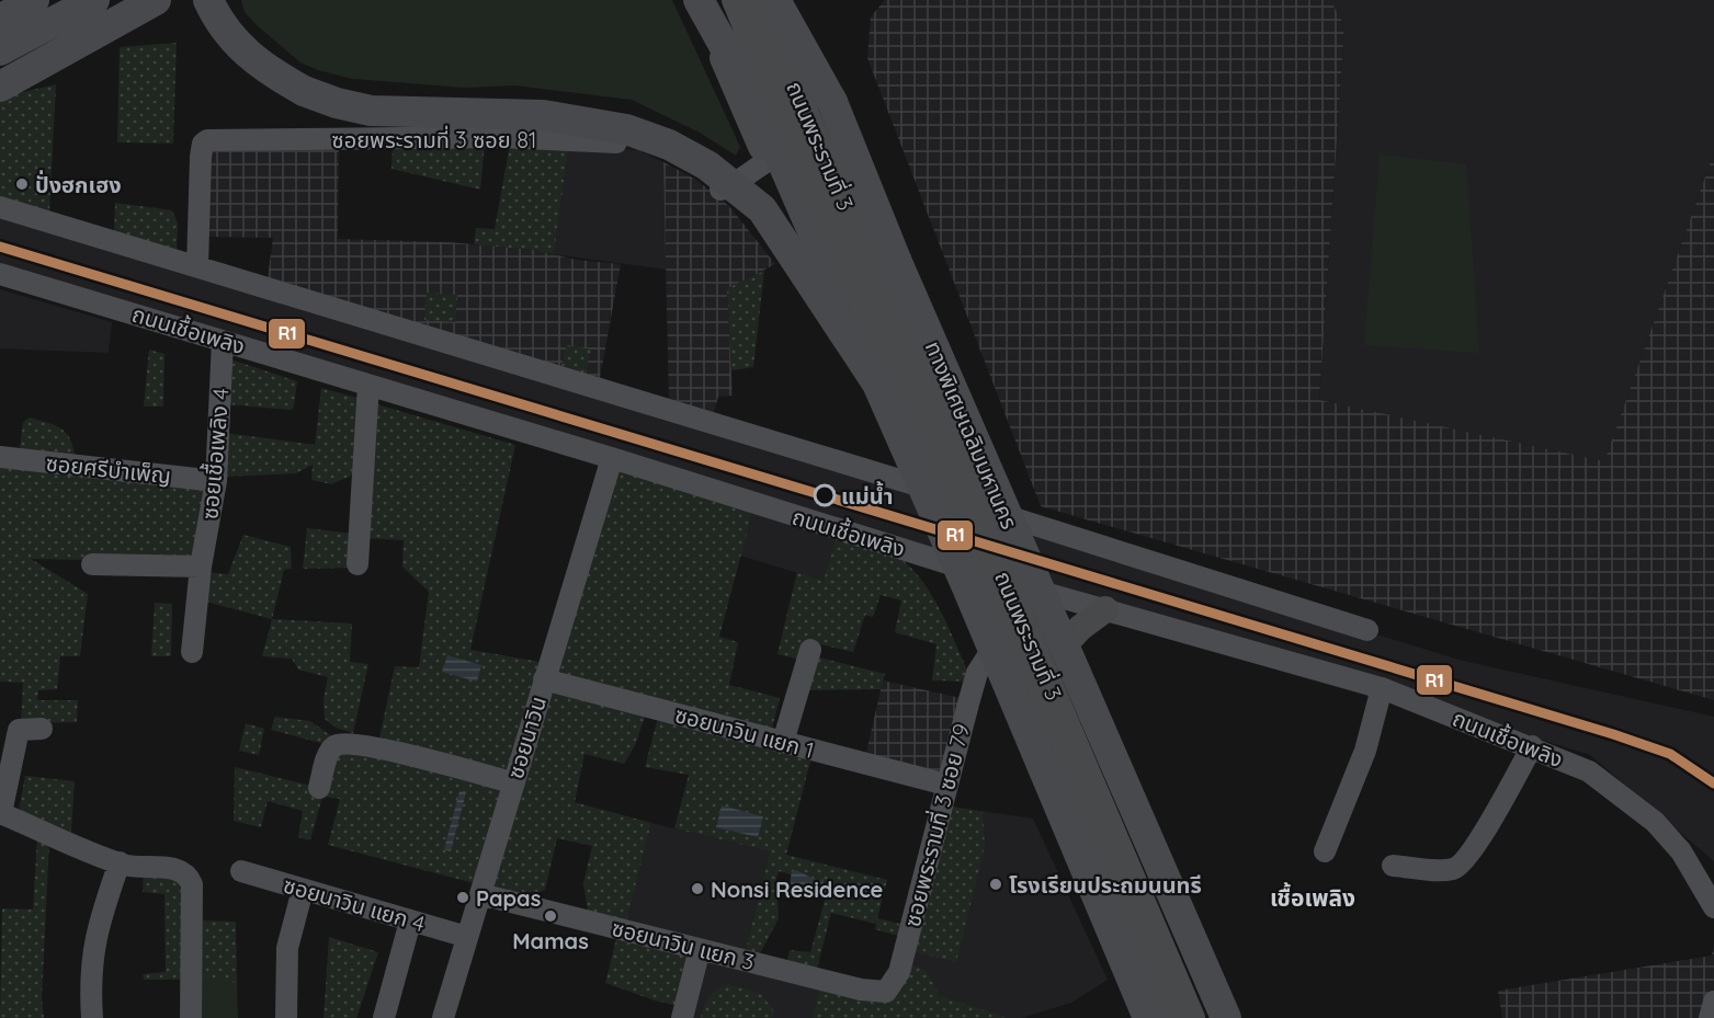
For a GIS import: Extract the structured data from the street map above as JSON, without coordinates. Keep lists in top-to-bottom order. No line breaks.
{"streets":{"highway":["ทางพิเศษเฉลิมมหานคร"],"main road":["ถนนพระรามที่ 3"],"street":["ซอยพระรามที่ 3 ซอย 81","ถนนเชื้อเพลิง","ซอยเชื้อเพลิง 4","ซอยศรีบำเพ็ญ","ซอยนาวิน แยก 1","ซอยนาวิน","ซอยพระรามที่ 3 ซอย 79","ซอยนาวิน แยก 4","ซอยนาวิน แยก 3"]},"crossings":[["ถนนพระรามที่ 3","ถนนเชื้อเพลิง"],["ถนนพระรามที่ 3","ทางพิเศษเฉลิมมหานคร"],["ถนนพระรามที่ 3","ซอยพระรามที่ 3 ซอย 79"],["ถนนเชื้อเพลิง","ซอยเชื้อเพลิง 4"],["ถนนเชื้อเพลิง","ซอยนาวิน"],["ซอยเชื้อเพลิง 4","ซอยศรีบำเพ็ญ"],["ซอยนาวิน แยก 1","ซอยนาวิน"],["ซอยนาวิน แยก 1","ซอยพระรามที่ 3 ซอย 79"],["ซอยนาวิน","ซอยนาวิน แยก 4"],["ซอยนาวิน","ซอยนาวิน แยก 3"],["ซอยพระรามที่ 3 ซอย 79","ซอยนาวิน แยก 3"]],"districts":["เชื้อเพลิง"],"places":["ปั่งฮกเฮง","แม่น้ำ","โรงเรียนประถมนนทรี","Nonsi Residence","Papas","Mamas"],"lines":["transit line R1"]}
